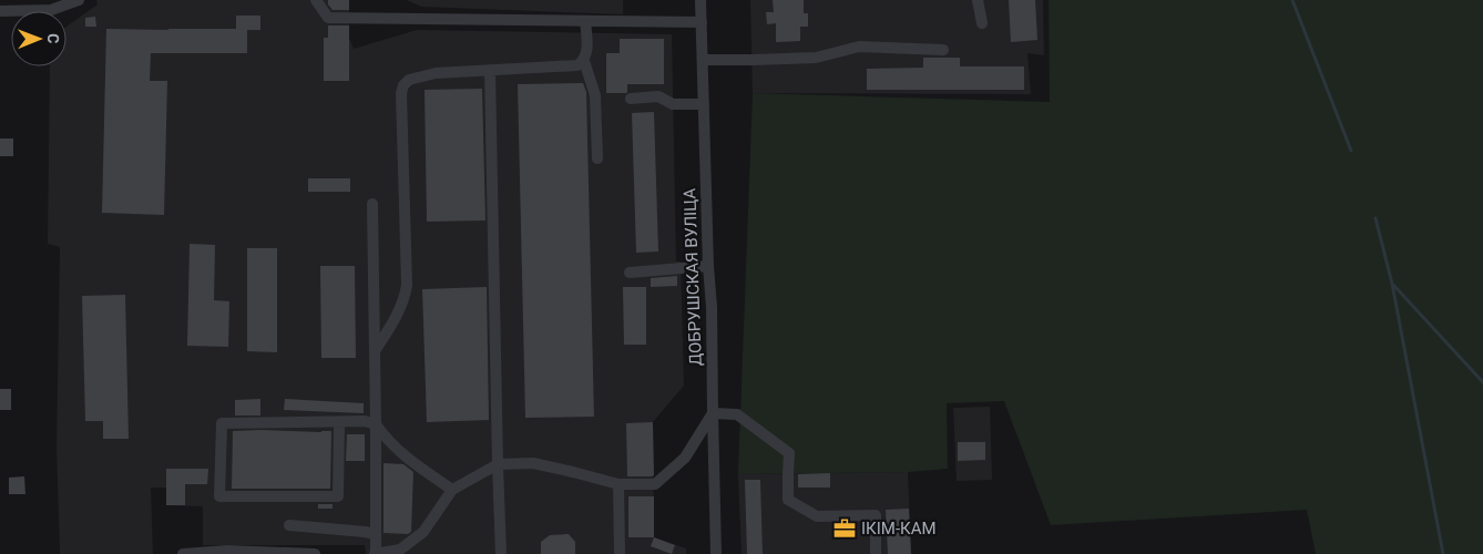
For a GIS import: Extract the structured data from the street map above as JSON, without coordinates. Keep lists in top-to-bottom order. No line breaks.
{"streets":{"street":["ДОБРУШСКАЯ ВУЛІЦА"]},"places":{"office":["ІКІМ-КАМ"]},"north":"right"}
